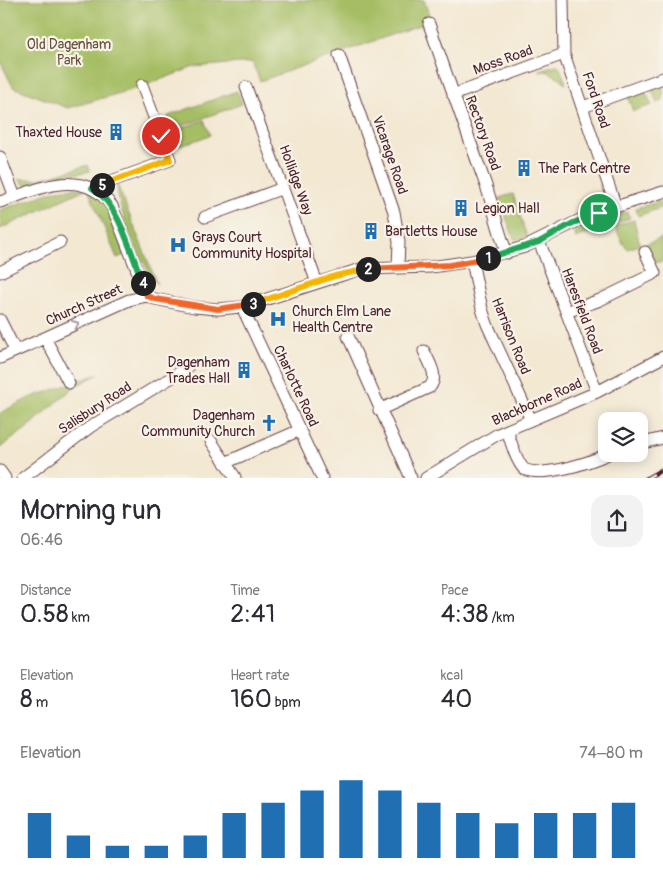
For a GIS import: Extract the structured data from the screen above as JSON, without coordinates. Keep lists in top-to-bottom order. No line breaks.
{"streets":{"street":["Moss Road","Ford Road","Rectory Road","Vicarage Road","Hollidge Way","Church Street","Haresfield Road","Harrison Road","Charlotte Road","Blackborne Road","Salisbury Road"]},"crossings":[["Moss Road","Ford Road"],["Moss Road","Rectory Road"],["Haresfield Road","Blackborne Road"],["Harrison Road","Blackborne Road"]],"parks":["Old Dagenham Park"],"places":{"building":["Thaxted House","The Park Centre","Legion Hall","Bartletts House","Dagenham Trades Hall"],"hospital":["Grays Court Community Hospital","Church Elm Lane Health Centre"],"church":["Dagenham Community Church"]},"page":{"pins":["5","1","2","4","3"],"heading":["Morning run","06:46"],"stats":[["Distance","0.58 km"],["Time","2:41"],["Pace","4:38 /km"],["Elevation","8 m"],["Heart rate","160 bpm"],["kcal","40"]],"chart":["Elevation","74–80 m"]}}
